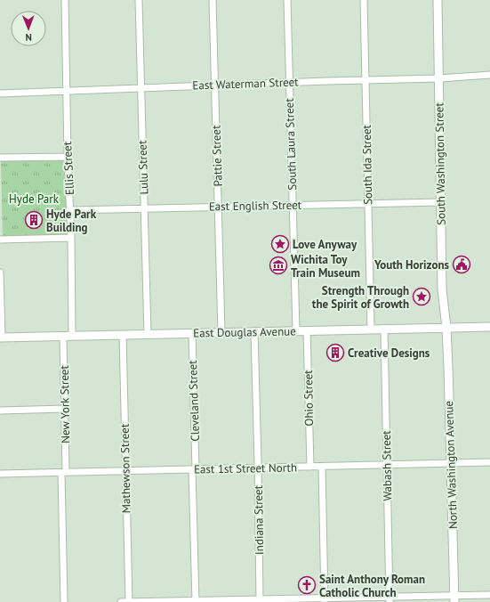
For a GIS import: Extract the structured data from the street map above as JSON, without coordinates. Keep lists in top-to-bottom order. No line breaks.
{"streets":{"main road":["South Washington Street","East Douglas Avenue","North Washington Avenue"],"street":["East Waterman Street","South Laura Street","Pattie Street","South Ida Street","Lulu Street","Ellis Street","East English Street","Ohio Street","Cleveland Street","New York Street","Wabash Street","Mathewson Street","East 1st Street North","Indiana Street"]},"crossings":[["East Waterman Street","South Laura Street"],["East Waterman Street","Pattie Street"],["East Waterman Street","South Washington Street"],["East Waterman Street","South Ida Street"],["East Waterman Street","Lulu Street"],["East Waterman Street","Ellis Street"],["South Laura Street","East English Street"],["South Laura Street","East Douglas Avenue"],["Pattie Street","East English Street"],["Pattie Street","East Douglas Avenue"],["South Washington Street","East English Street"],["South Washington Street","East Douglas Avenue"],["South Washington Street","North Washington Avenue"],["South Ida Street","East English Street"],["South Ida Street","East Douglas Avenue"],["Lulu Street","East English Street"],["Lulu Street","East Douglas Avenue"],["Ellis Street","East English Street"],["Ellis Street","East Douglas Avenue"],["East Douglas Avenue","Ohio Street"],["East Douglas Avenue","Cleveland Street"],["East Douglas Avenue","New York Street"],["East Douglas Avenue","North Washington Avenue"],["East Douglas Avenue","Wabash Street"],["East Douglas Avenue","Mathewson Street"],["East Douglas Avenue","Indiana Street"],["Ohio Street","East 1st Street North"],["Cleveland Street","East 1st Street North"],["New York Street","East 1st Street North"],["North Washington Avenue","East 1st Street North"],["Wabash Street","East 1st Street North"],["Mathewson Street","East 1st Street North"],["East 1st Street North","Indiana Street"]],"parks":["Hyde Park"],"places":{"building":["Hyde Park Building","Creative Designs"],"place":["Love Anyway","Strength Through the Spirit of Growth"],"public building":["Youth Horizons"],"museum":["Wichita Toy Train Museum"],"church":["Saint Anthony Roman Catholic Church"]},"north":"bottom"}
